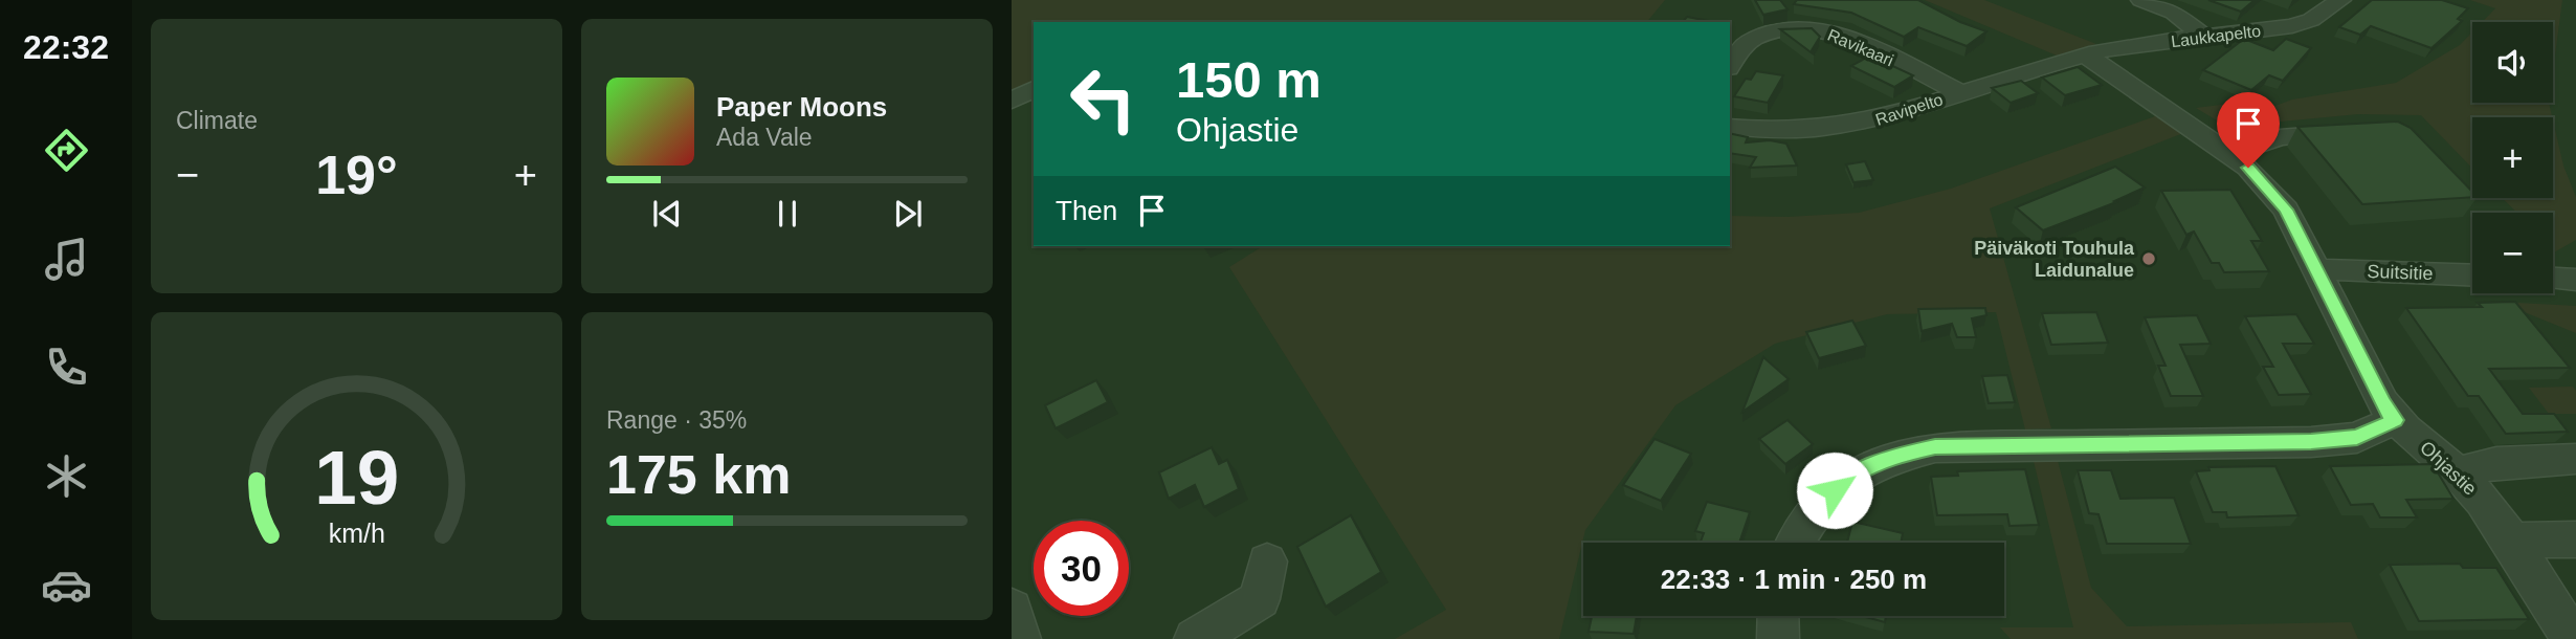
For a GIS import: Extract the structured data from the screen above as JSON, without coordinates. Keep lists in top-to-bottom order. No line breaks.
{"streets":{"street":["Laukkapelto","Ravikaari","Ravipelto","Suitsitie","Ohjastie"]},"crossings":[["Laukkapelto","Ravipelto"],["Laukkapelto","Ohjastie"],["Ravikaari","Ravipelto"],["Ravipelto","Ohjastie"],["Suitsitie","Ohjastie"]],"places":["Päiväkoti Touhula Laidunalue"],"page":{"tabs":"22:32","tile":["Climate",["Range · 35%","175 km"]],"map_buttons":["+","−"],"turn":["150 m","Ohjastie"],"song":["Paper Moons","Ada Vale"],"heat":["−","19°","+"],"then":"Then","limit":"30","trip":"22:33 · 1 min · 250 m","gauge":["19","km/h"]}}
